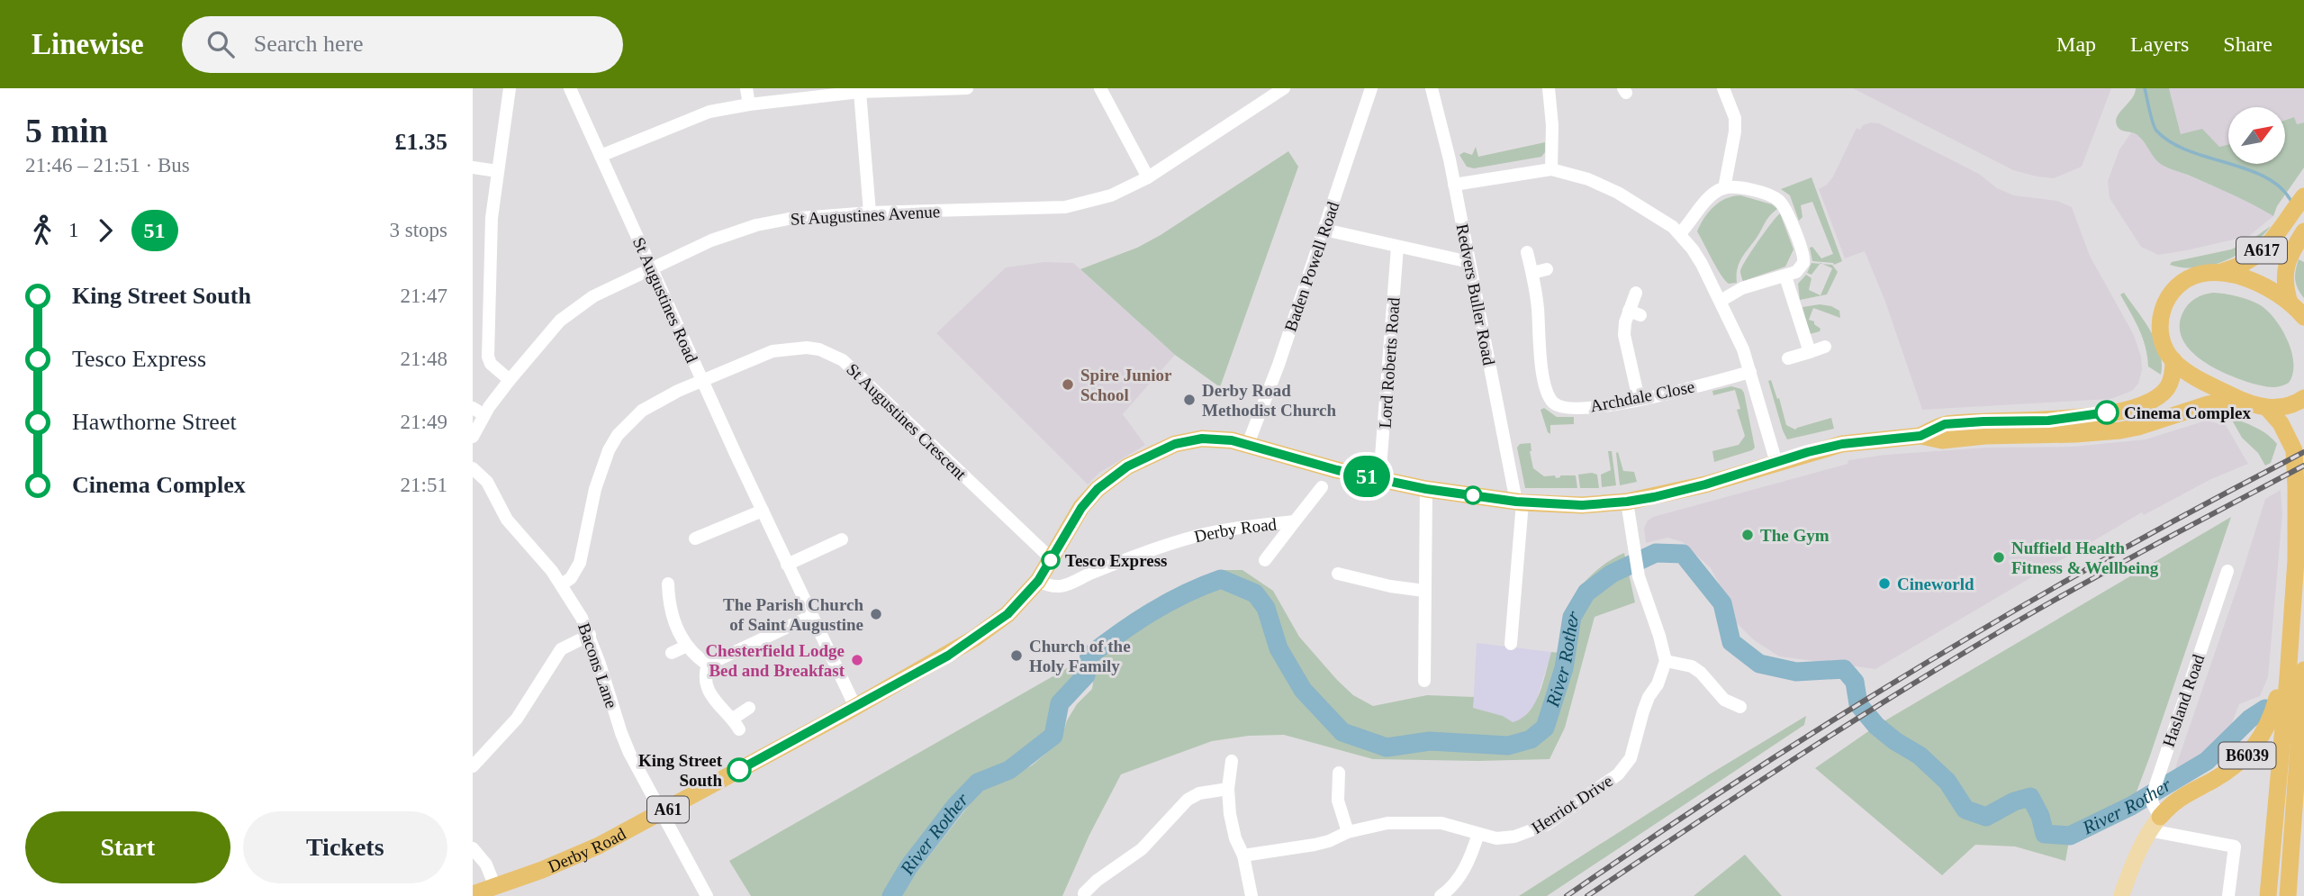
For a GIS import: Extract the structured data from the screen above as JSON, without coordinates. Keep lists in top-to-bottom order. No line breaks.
{"streets":{"highway":["A617","Derby Road","B6039","A61"],"main road":["Hasland Road"],"street":["St Augustines Avenue","Baden Powell Road","Redvers Buller Road","St Augustines Road","Lord Roberts Road","Archdale Close","St Augustines Crescent","Bacons Lane","Herriot Drive"]},"crossings":[["St Augustines Avenue","St Augustines Road"],["Baden Powell Road","A61"],["Redvers Buller Road","A61"],["St Augustines Road","St Augustines Crescent"],["St Augustines Road","Derby Road"],["Lord Roberts Road","A61"],["St Augustines Crescent","Bacons Lane"],["St Augustines Crescent","A61"],["Derby Road","Bacons Lane"],["Derby Road","A61"],["Hasland Road","B6039"]],"water":["River Rother"],"places":["Spire Junior School","Derby Road Methodist Church","Cinema Complex","The Gym","Nuffield Health Fitness & Wellbeing","Tesco Express","Cineworld","The Parish Church of Saint Augustine","Church of the Holy Family","Chesterfield Lodge Bed and Breakfast","King Street South"],"lines":["bus line 51"],"north":"top right","page":{"header":"Linewise","search":"Search here","nav":["Map","Layers","Share"],"heading":["5 min","21:46 – 21:51 · Bus","£1.35"],"on_map":"51","legs":["1","51","3 stops"],"list":[{"name":"King Street South","value":"21:47"},{"name":"Tesco Express","value":"21:48"},{"name":"Hawthorne Street","value":"21:49"},{"name":"Cinema Complex","value":"21:51"}],"buttons":["Start","Tickets"]}}
